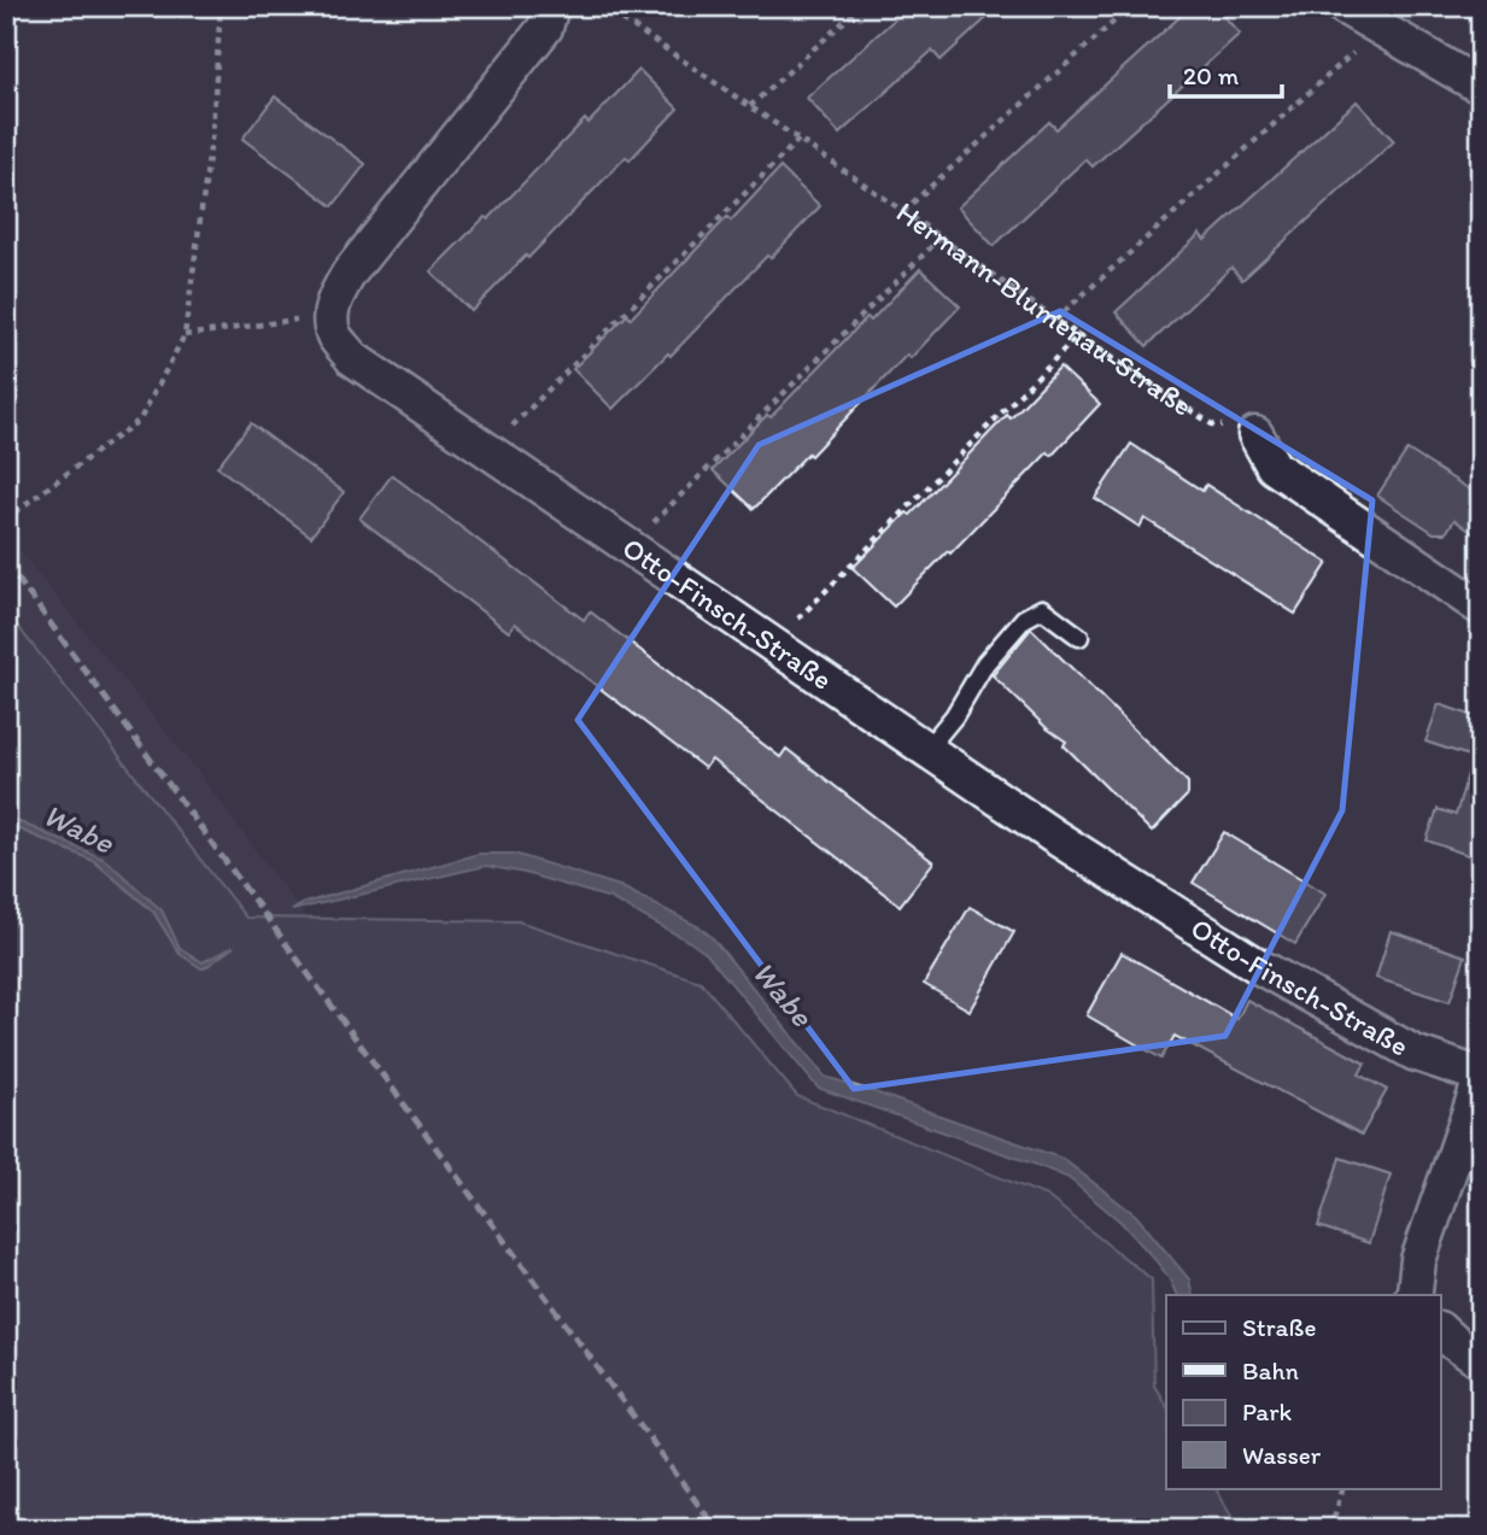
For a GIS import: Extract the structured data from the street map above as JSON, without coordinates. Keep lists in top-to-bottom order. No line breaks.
{"streets":{"street":["Otto-Finsch-Straße"],"path":["Hermann-Blumenau-Straße"]},"water":["Wabe"],"legend":["Straße","Bahn","Park","Wasser"],"scale_bar":"20 m"}
